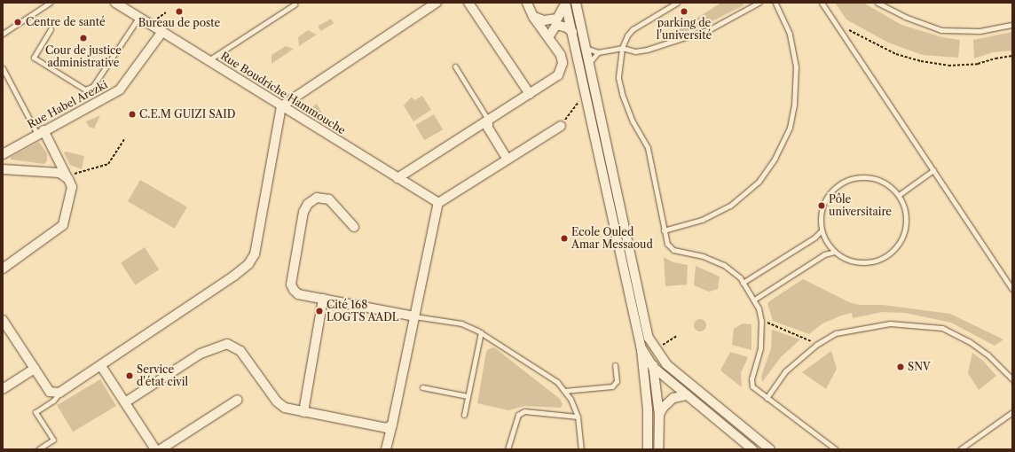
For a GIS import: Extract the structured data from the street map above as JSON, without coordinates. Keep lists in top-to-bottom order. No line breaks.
{"streets":{"street":["Rue Boudriche Hammouche","Rue Habel Arezki"]},"crossings":[["Rue Boudriche Hammouche","Rue Habel Arezki"]],"places":["Bureau de poste","parking de l'université","Centre de santé","Cour de justice administrative","C.E.M GUIZI SAID","Pôle universitaire","Ecole Ouled Amar Messaoud","Cité 168 LOGTS AADL","SNV","Service d'état civil"]}
